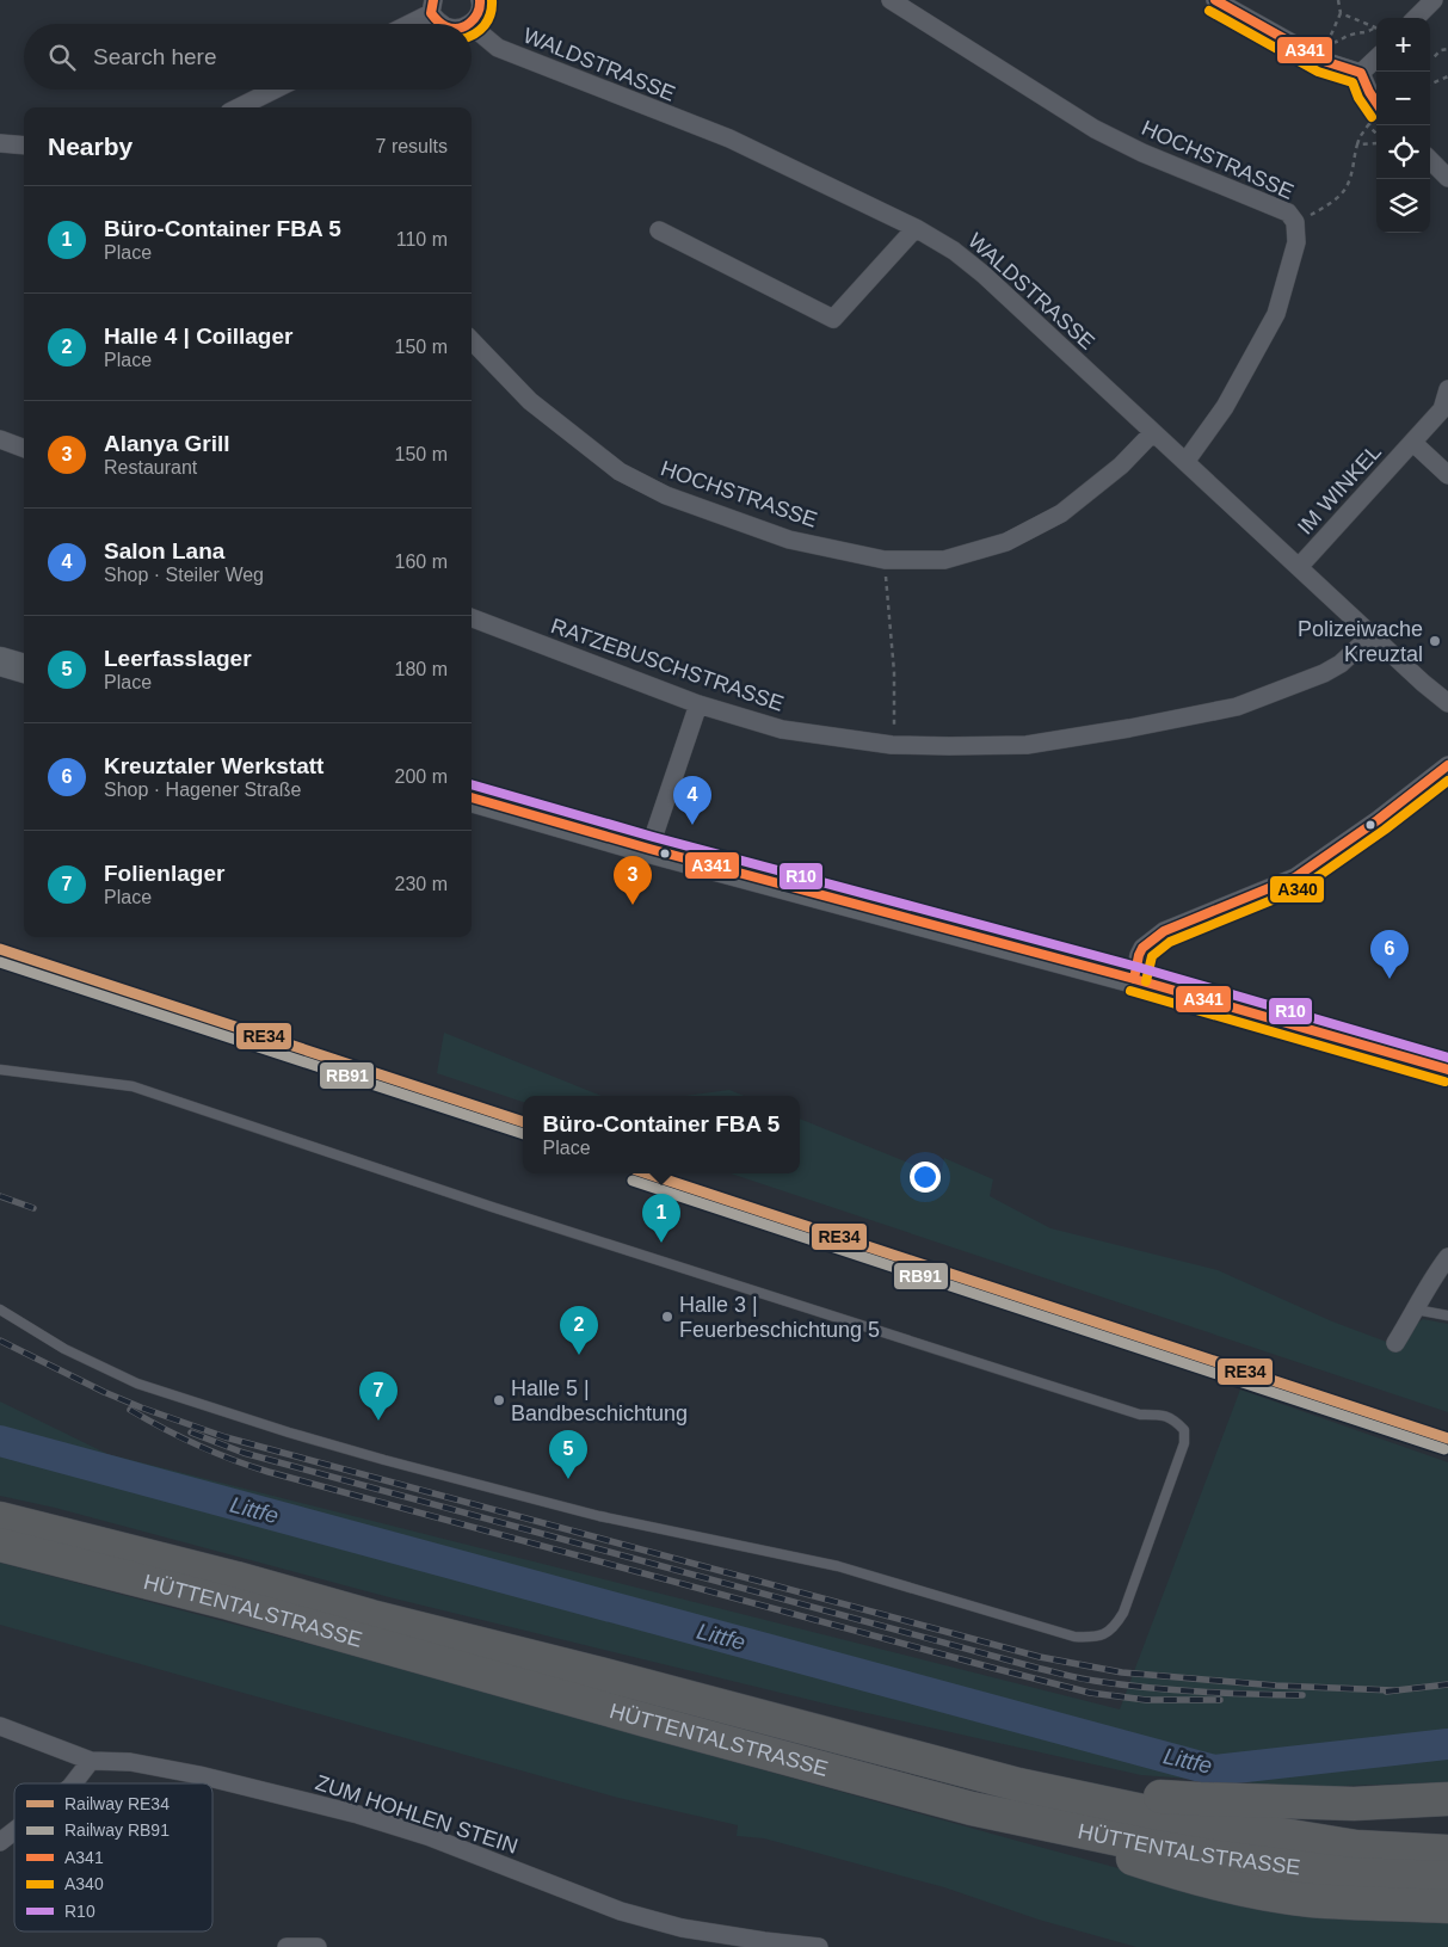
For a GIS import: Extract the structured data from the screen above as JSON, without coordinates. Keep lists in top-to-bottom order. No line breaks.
{"streets":{"highway":["HÜTTENTALSTRASSE"],"street":["WALDSTRASSE","HOCHSTRASSE","IM WINKEL","RATZEBUSCHSTRASSE","ZUM HOHLEN STEIN"]},"crossings":[["WALDSTRASSE","HOCHSTRASSE"],["WALDSTRASSE","IM WINKEL"],["WALDSTRASSE","RATZEBUSCHSTRASSE"]],"water":["Littfe"],"places":["Polizeiwache Kreuztal","Halle 3 | Feuerbeschichtung 5","Halle 5 | Bandbeschichtung"],"lines":["transit line A341","transit line A340","transit line R10","rail line RE34","rail line RB91"],"legend":["Railway RE34","Railway RB91","A341","A340","R10"],"page":{"map_buttons":["+","−"],"search":"Search here","heading":["Nearby","7 results"],"list":[{"mark":"1","name":"Büro-Container FBA 5","note":"Place","value":"110 m"},{"mark":"2","name":"Halle 4 | Coillager","note":"Place","value":"150 m"},{"mark":"3","name":"Alanya Grill","note":"Restaurant","value":"150 m"},{"mark":"4","name":"Salon Lana","note":"Shop · Steiler Weg","value":"160 m"},{"mark":"5","name":"Leerfasslager","note":"Place","value":"180 m"},{"mark":"6","name":"Kreuztaler Werkstatt","note":"Shop · Hagener Straße","value":"200 m"},{"mark":"7","name":"Folienlager","note":"Place","value":"230 m"}],"pins":["4","3","6","1","2","7","5"],"popup":["Büro-Container FBA 5","Place"]}}
